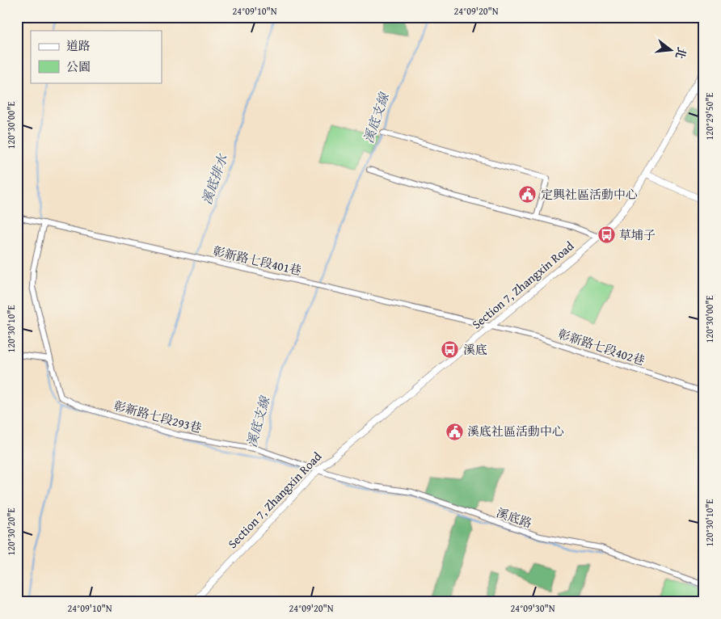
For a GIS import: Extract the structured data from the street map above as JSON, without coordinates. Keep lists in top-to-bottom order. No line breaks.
{"streets":{"street":["彰新路七段401巷","Section 7, Zhangxin Road","彰新路七段402巷","彰新路七段293巷","溪底路"]},"crossings":[["彰新路七段401巷","Section 7, Zhangxin Road"],["彰新路七段401巷","彰新路七段402巷"],["彰新路七段401巷","彰新路七段293巷"],["Section 7, Zhangxin Road","彰新路七段402巷"],["Section 7, Zhangxin Road","彰新路七段293巷"],["Section 7, Zhangxin Road","溪底路"],["彰新路七段293巷","溪底路"]],"water":["溪底支線","溪底排水"],"places":{"public building":["定興社區活動中心","溪底社區活動中心"],"bus stop":["草埔子","溪底"]},"legend":["道路","公園"],"north":"right","coordinates":["24°09'10\"N","24°09'20\"N","120°29'50\"E","120°30'00\"E","120°30'10\"E","120°30'20\"E","24°09'30\"N"]}
